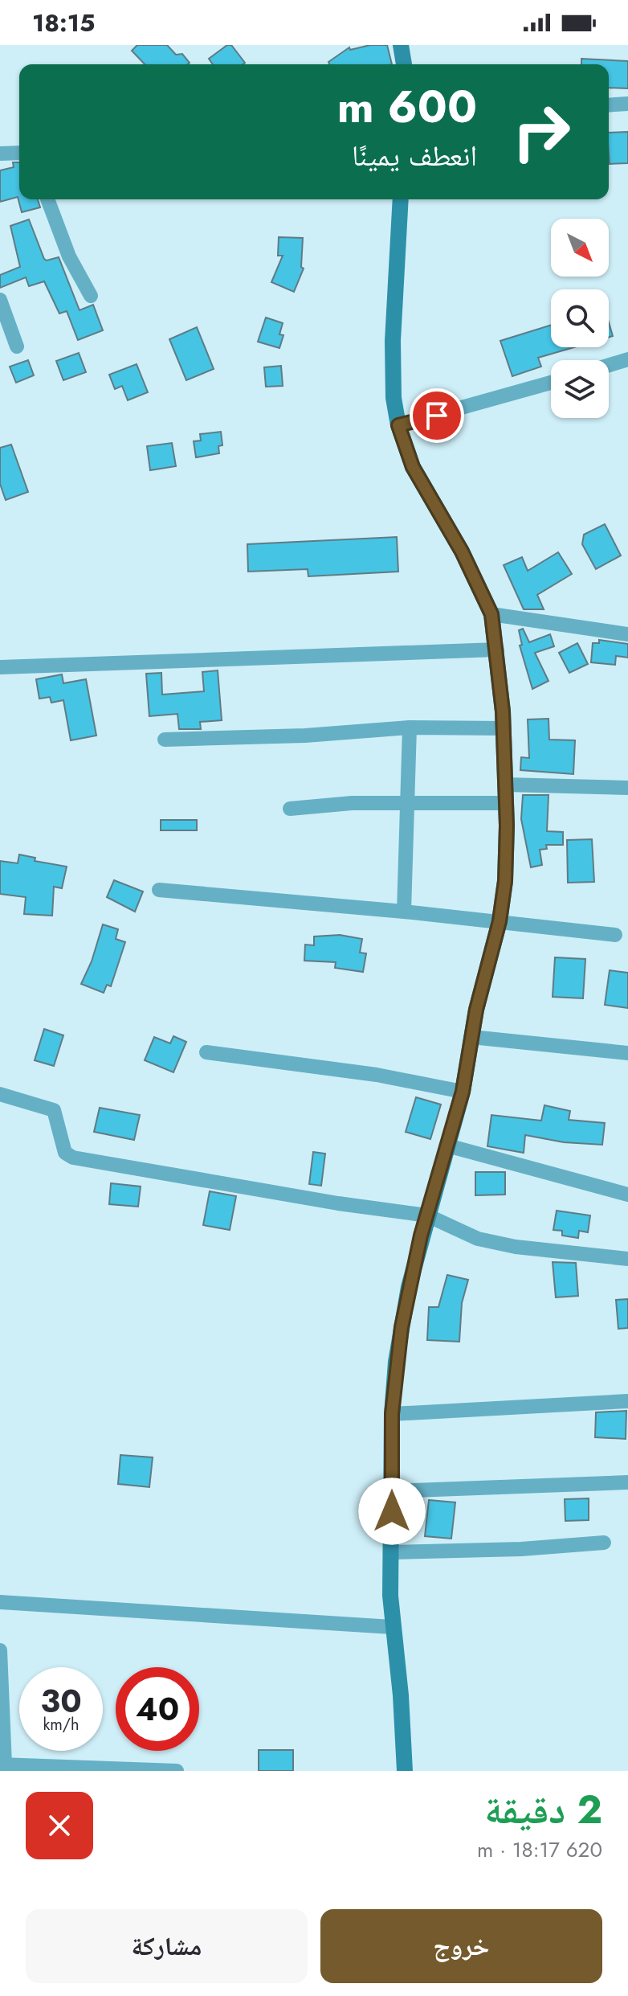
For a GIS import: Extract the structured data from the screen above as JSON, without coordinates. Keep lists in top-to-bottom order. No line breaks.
{"north":"bottom right","page":{"status":"18:15","turn":["600 m","انعطف يمينًا"],"speed":"30 km/h","limit":"40","heading":["2 دقيقة","620 m · 18:17"],"buttons":["خروج","مشاركة"]}}
